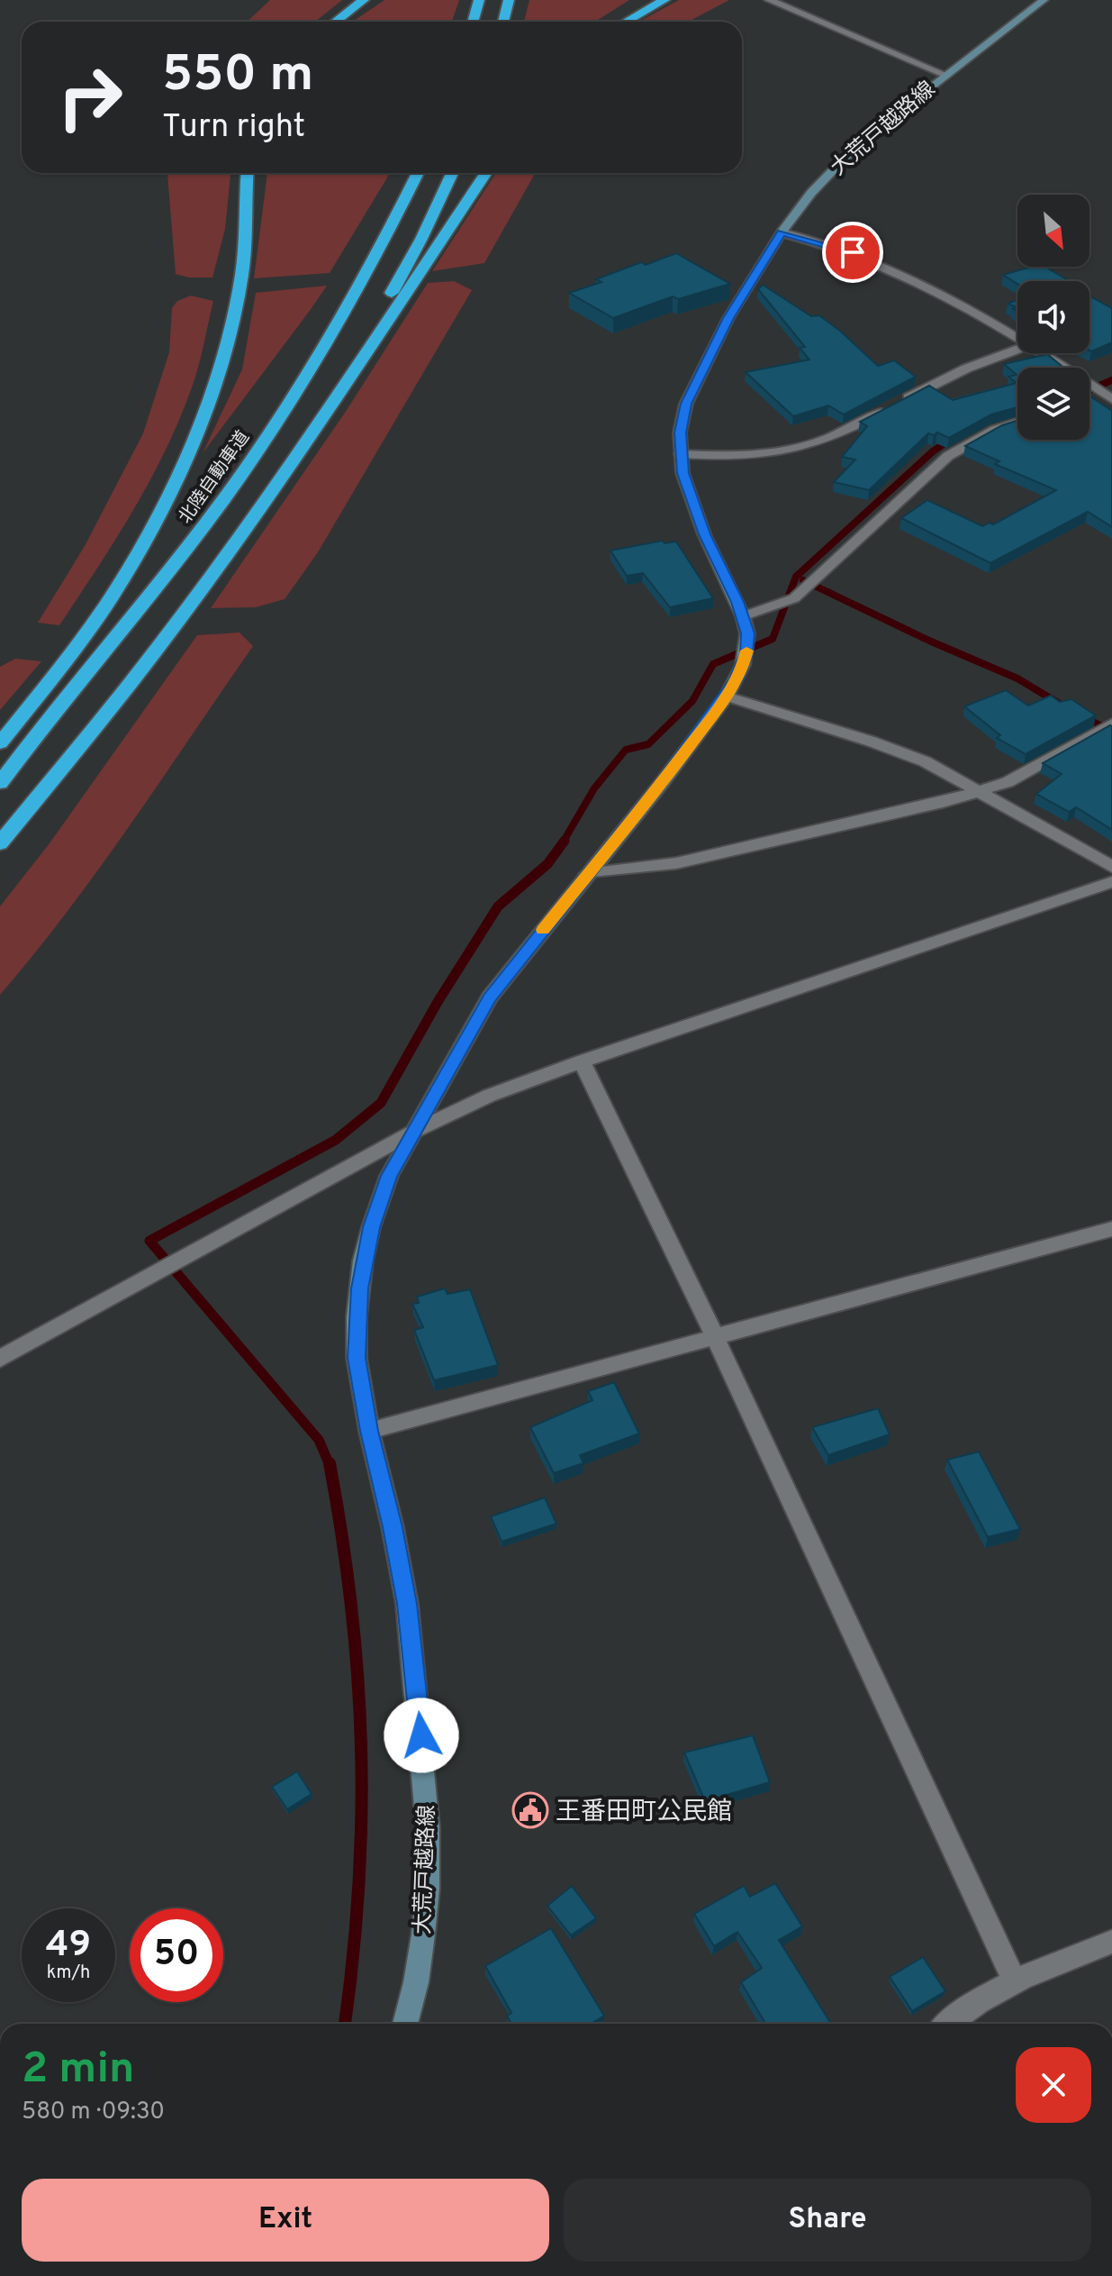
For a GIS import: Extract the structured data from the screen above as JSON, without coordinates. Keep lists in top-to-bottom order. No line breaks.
{"streets":{"highway":["北陸自動車道"],"main road":["大荒戸越路線"]},"places":{"public building":["王番田町公民館"]},"north":"bottom right","page":{"turn":["550 m","Turn right"],"speed":"49 km/h","limit":"50","heading":["2 min","580 m · 09:30"],"buttons":["Exit","Share"]}}
